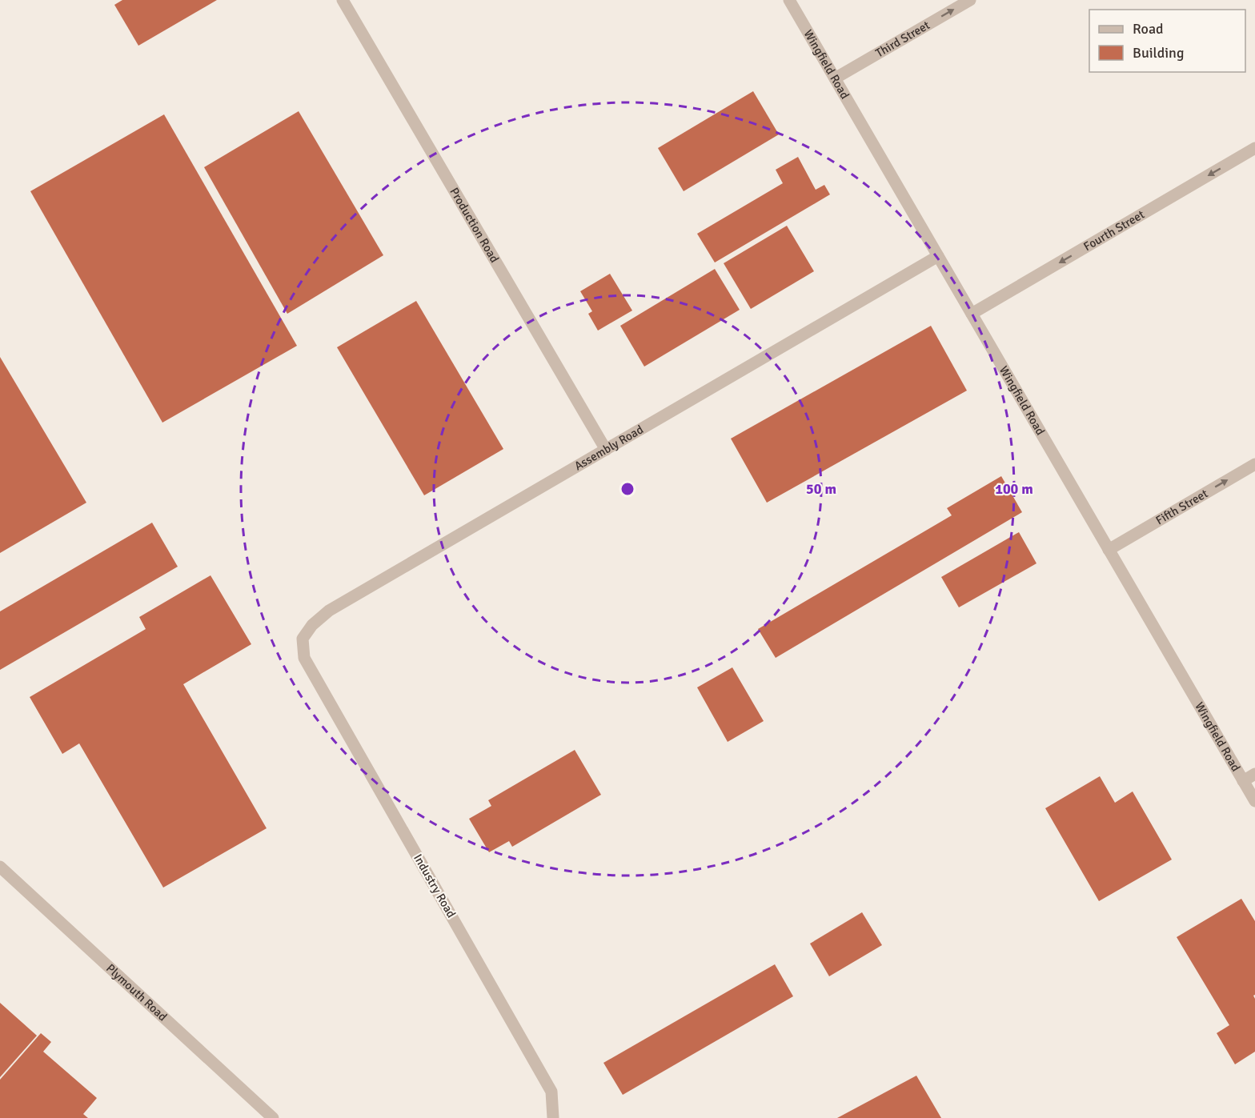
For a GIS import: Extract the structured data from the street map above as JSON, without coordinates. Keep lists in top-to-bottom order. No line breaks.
{"streets":{"street":["Third Street","Wingfield Road","Production Road","Fourth Street","Assembly Road","Fifth Street","Industry Road","Plymouth Road"]},"crossings":[["Third Street","Wingfield Road"],["Wingfield Road","Fourth Street"],["Wingfield Road","Assembly Road"],["Wingfield Road","Fifth Street"],["Production Road","Assembly Road"],["Assembly Road","Industry Road"]],"one_way":["Third Street","Fourth Street","Fifth Street"],"legend":["Road","Building"],"rings":["50 m","100 m"]}
